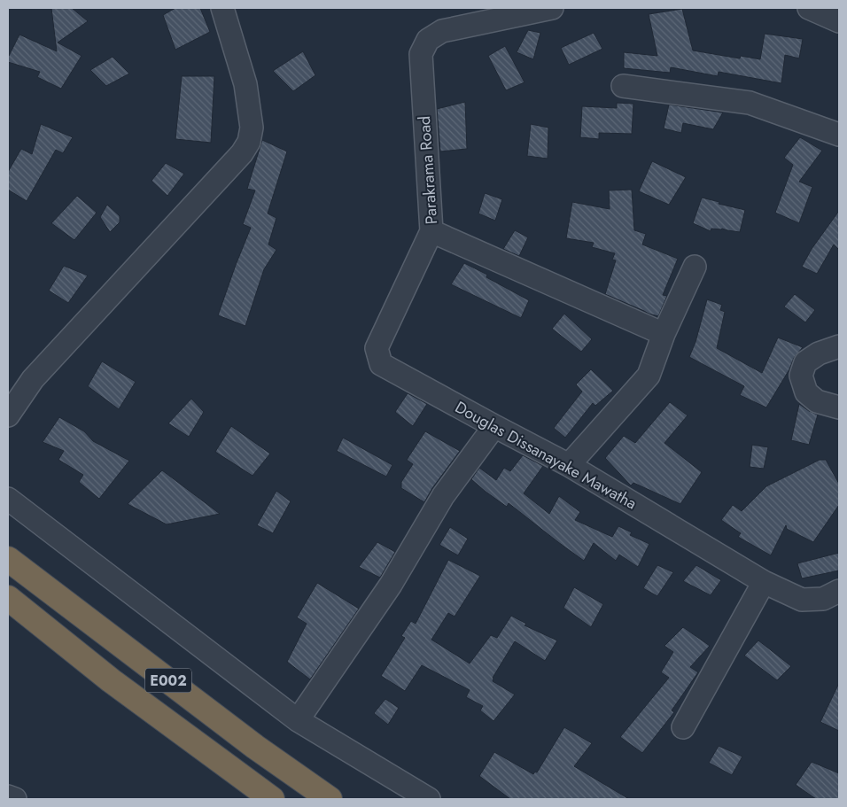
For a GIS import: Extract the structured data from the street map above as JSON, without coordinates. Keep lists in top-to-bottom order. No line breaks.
{"streets":{"highway":["E002"],"street":["Parakrama Road","Douglas Dissanayake Mawatha"]},"crossings":[["Parakrama Road","Douglas Dissanayake Mawatha"]]}
